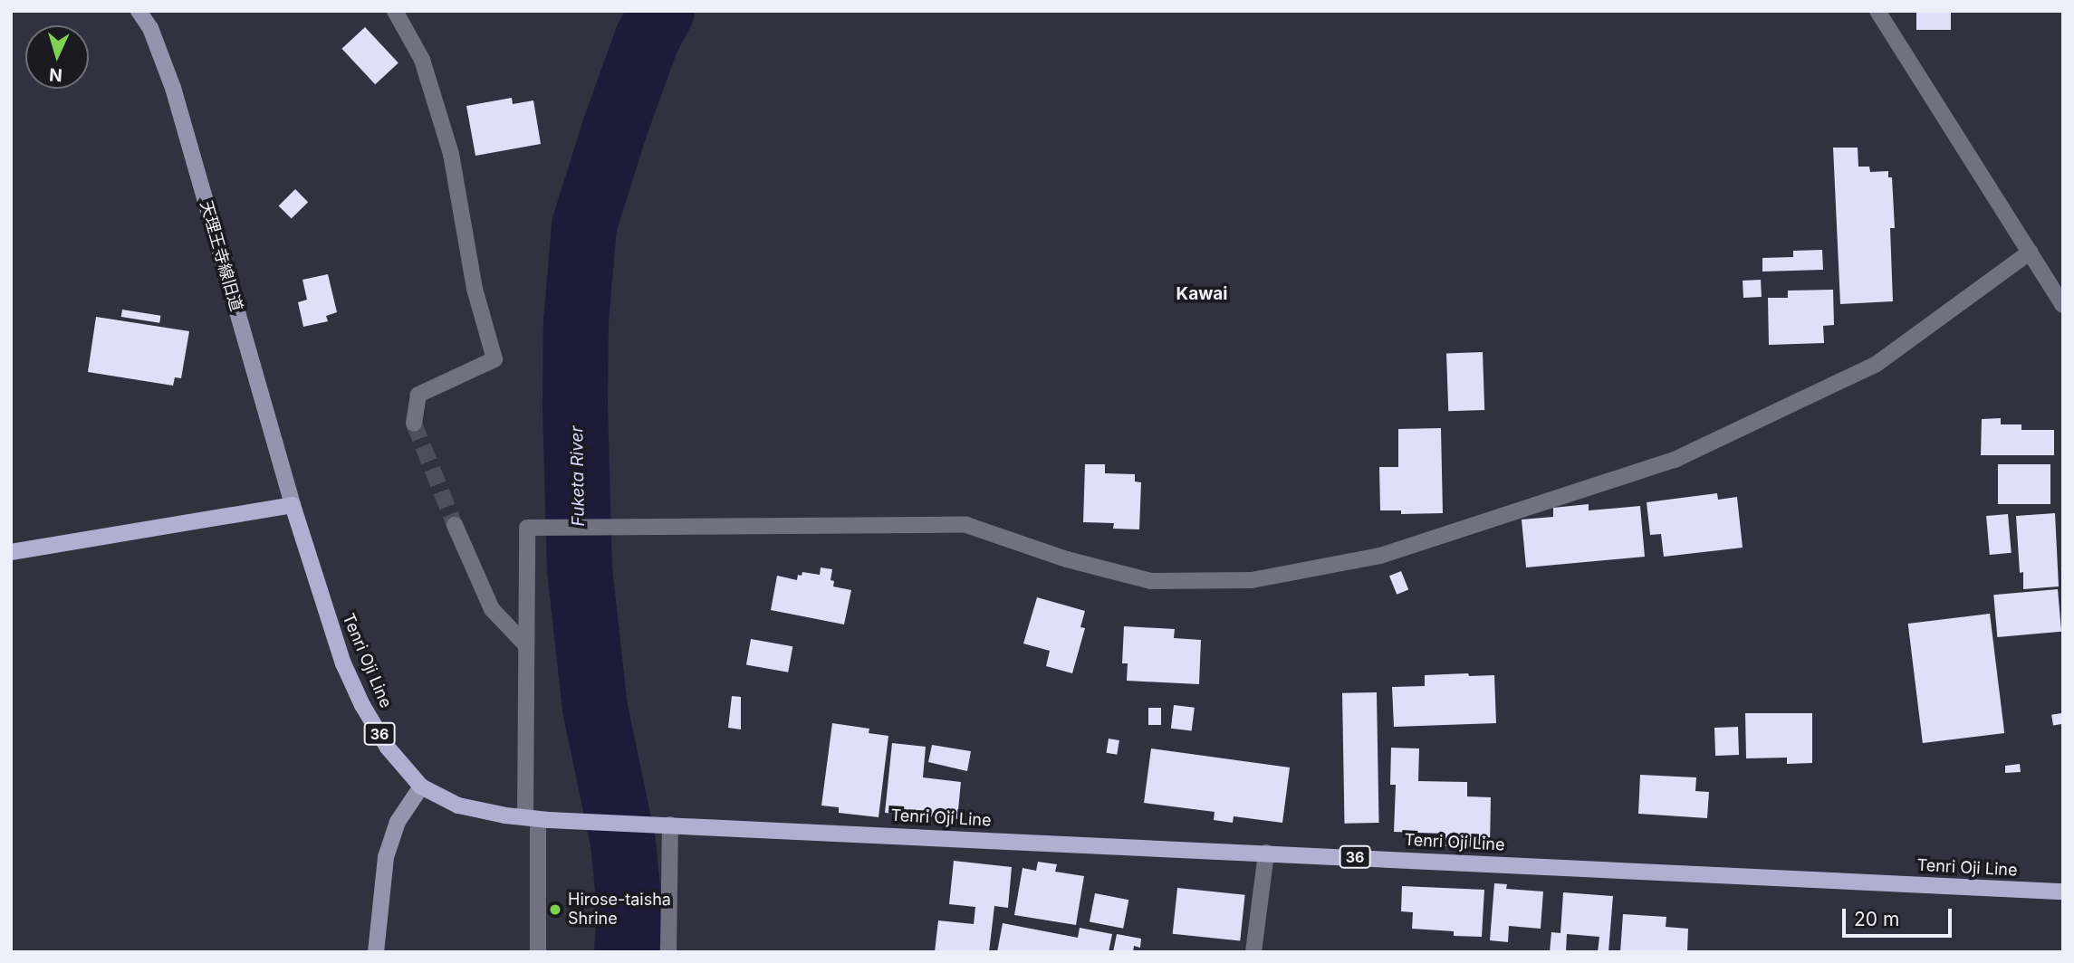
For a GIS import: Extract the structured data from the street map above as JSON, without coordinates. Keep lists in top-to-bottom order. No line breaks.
{"streets":{"main road":["Tenri Oji Line","36"],"street":["天理王寺線旧道"]},"crossings":[["天理王寺線旧道","Tenri Oji Line"]],"districts":["Kawai"],"water":["Fuketa River"],"places":["Hirose-taisha Shrine"],"scale_bar":"20 m","north":"bottom"}
